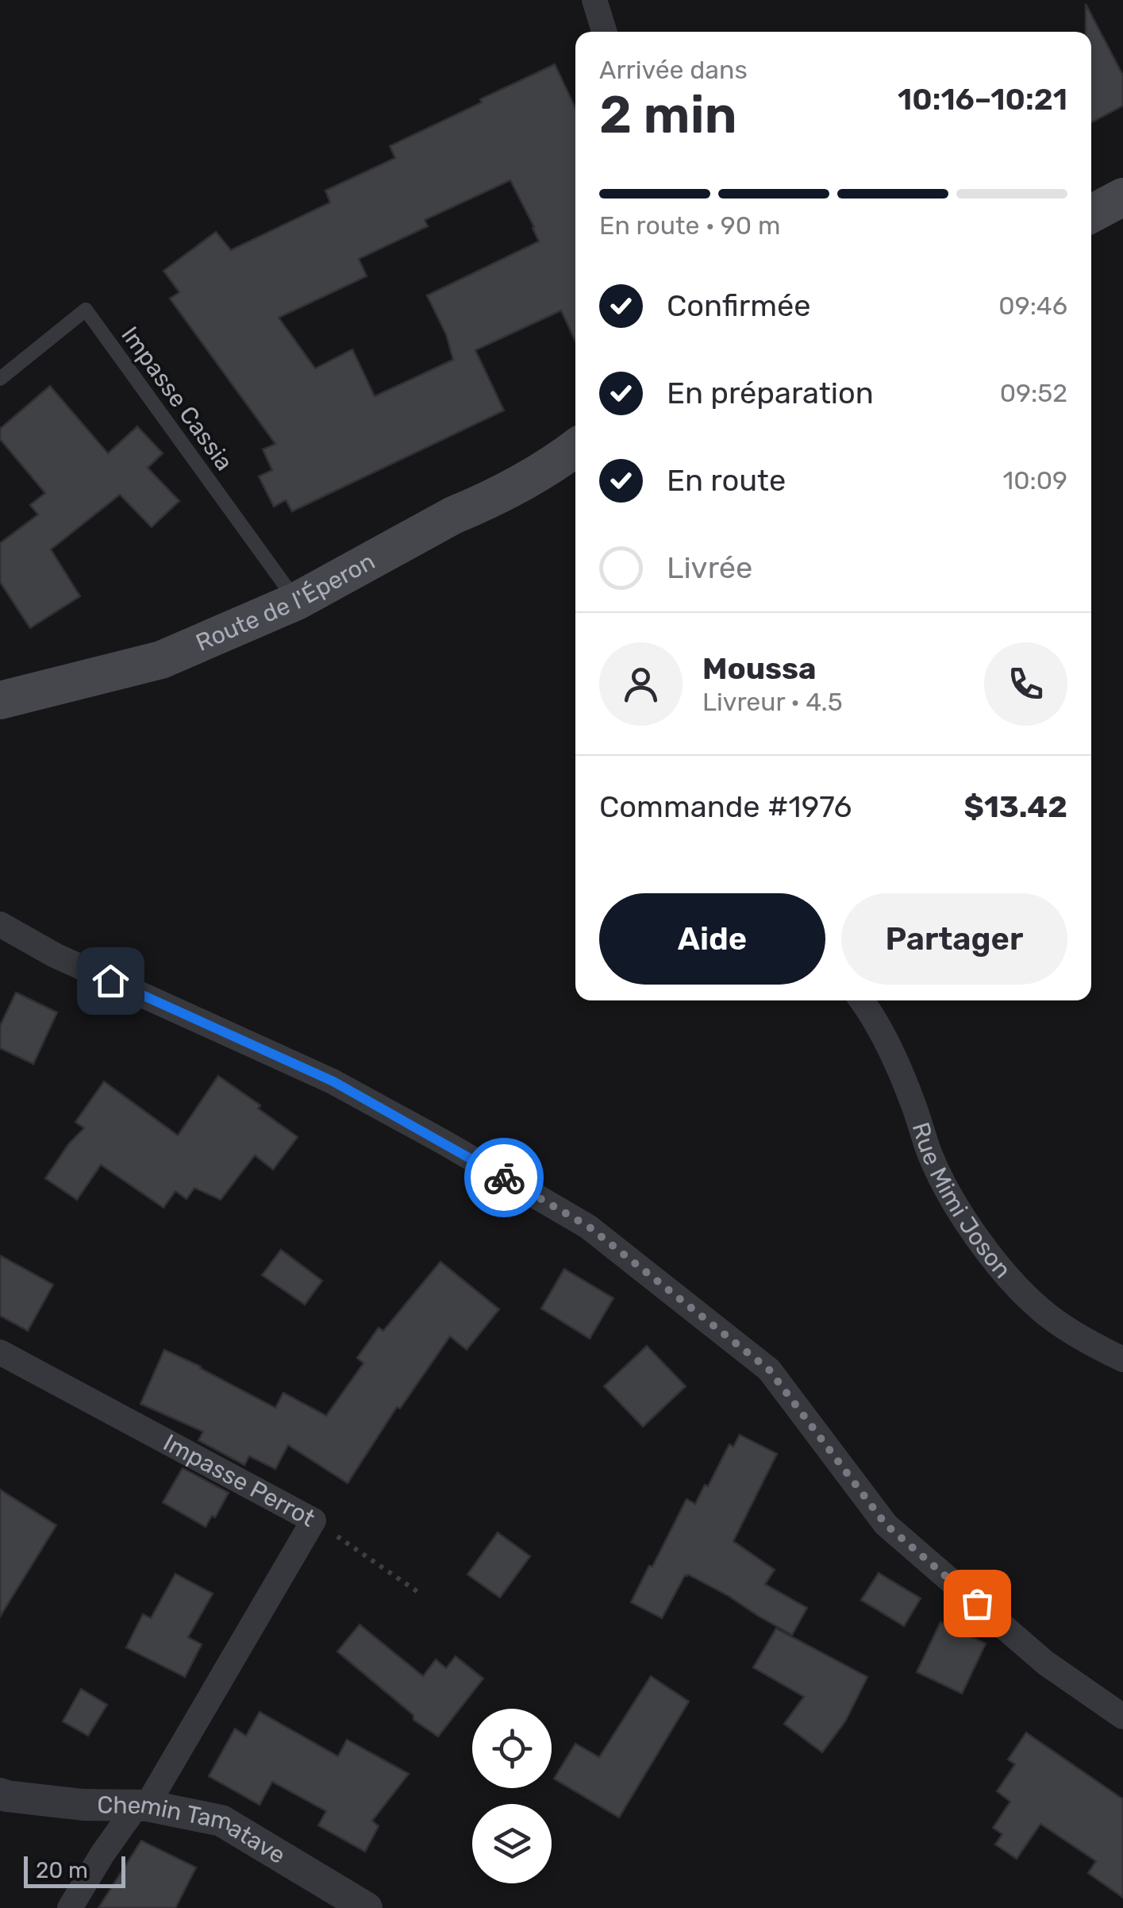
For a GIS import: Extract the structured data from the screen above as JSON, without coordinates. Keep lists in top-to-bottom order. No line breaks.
{"streets":{"main road":["Route de l'Éperon"],"street":["Rue Mimi Joson","Impasse Perrot","Chemin Tamatave"],"lane":["Impasse Cassia"]},"crossings":[["Impasse Cassia","Route de l'Éperon"],["Impasse Perrot","Chemin Tamatave"]],"scale_bar":"20 m","page":{"heading":["2 min","Arrivée dans","10:16–10:21"],"panel":["Moussa","Livreur · 4.5","Commande #1976","$13.42"],"bar":"En route · 90 m","list":[["Confirmée","09:46"],["En préparation","09:52"],["En route","10:09"],"Livrée"],"buttons":["Aide","Partager"],"scale":"20 m"}}
